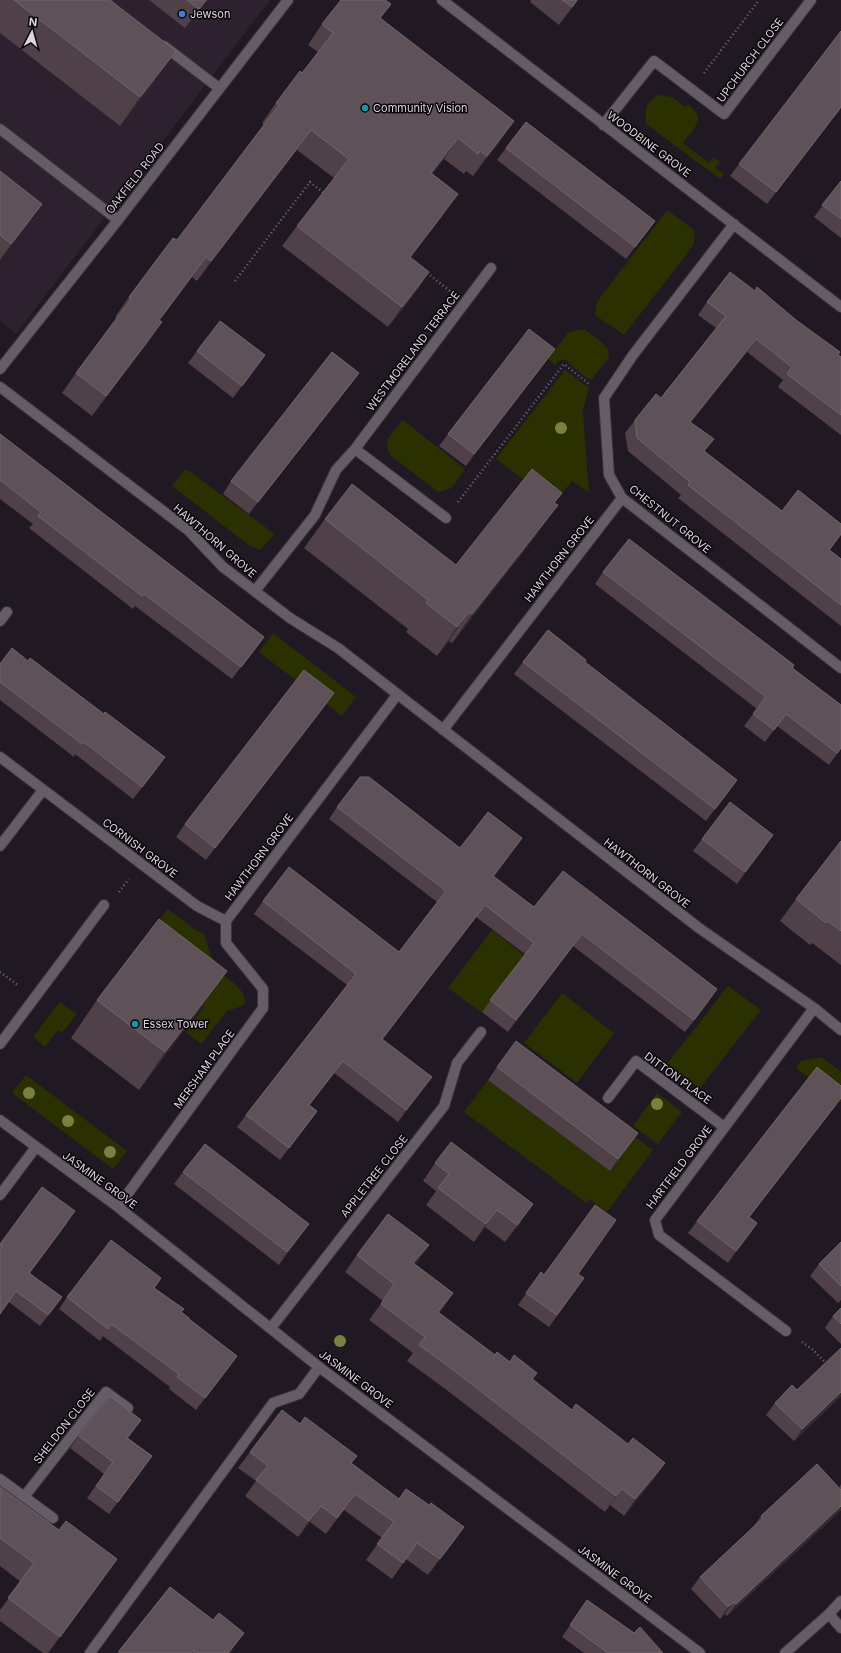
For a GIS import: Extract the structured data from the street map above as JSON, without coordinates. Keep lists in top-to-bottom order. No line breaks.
{"streets":{"street":["UPCHURCH CLOSE","WOODBINE GROVE","OAKFIELD ROAD","WESTMORELAND TERRACE","CHESTNUT GROVE","HAWTHORN GROVE","CORNISH GROVE","MERSHAM PLACE","DITTON PLACE","HARTFIELD GROVE","APPLETREE CLOSE","JASMINE GROVE","SHELDON CLOSE"]},"crossings":[["UPCHURCH CLOSE","WOODBINE GROVE"],["WESTMORELAND TERRACE","HAWTHORN GROVE"],["CHESTNUT GROVE","HAWTHORN GROVE"],["HAWTHORN GROVE","CORNISH GROVE"],["HAWTHORN GROVE","MERSHAM PLACE"],["HAWTHORN GROVE","HARTFIELD GROVE"],["CORNISH GROVE","MERSHAM PLACE"],["MERSHAM PLACE","JASMINE GROVE"],["DITTON PLACE","HARTFIELD GROVE"],["APPLETREE CLOSE","JASMINE GROVE"]],"places":["Jewson","Community Vision","Essex Tower"],"north":"top"}
